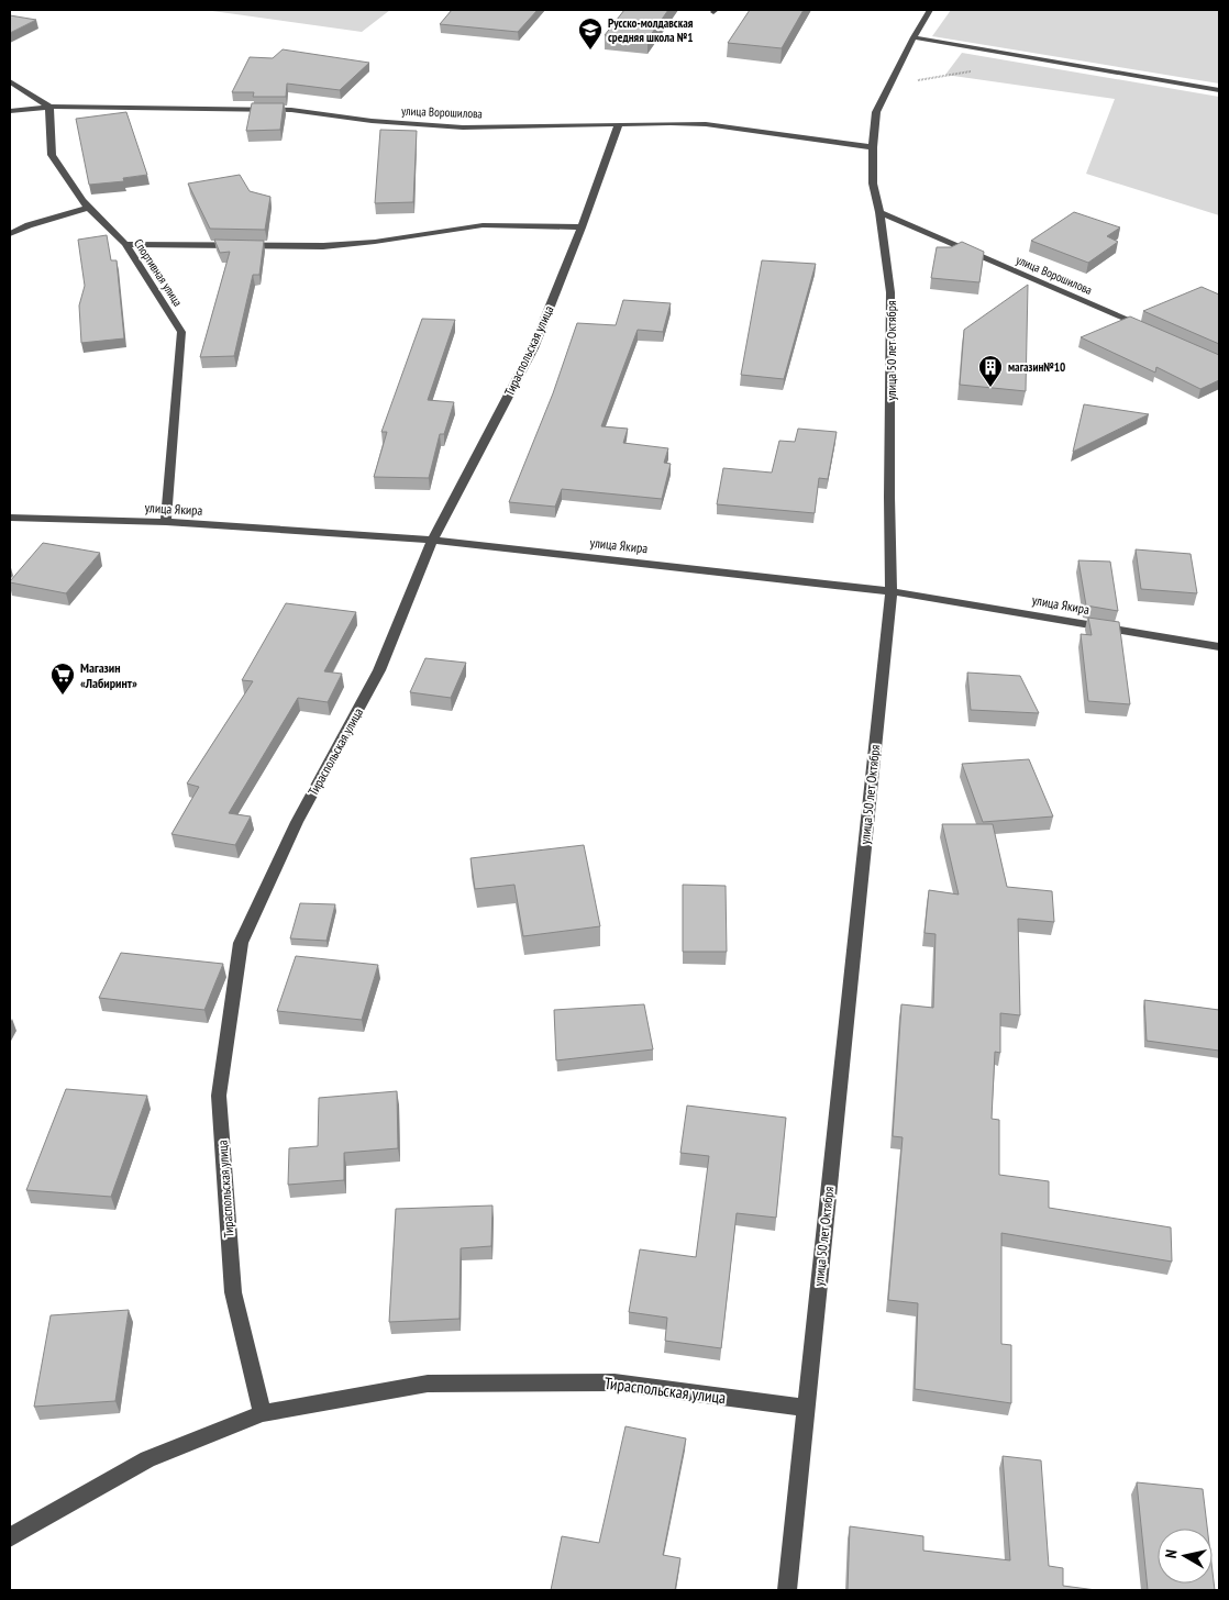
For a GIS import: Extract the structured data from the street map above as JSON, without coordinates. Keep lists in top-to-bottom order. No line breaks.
{"streets":{"street":["улица Ворошилова","Спортивная улица","Тираспольская улица","улица 50 лет Октября","улица Якира"]},"crossings":[["улица Ворошилова","Спортивная улица"],["улица Ворошилова","Тираспольская улица"],["улица Ворошилова","улица 50 лет Октября"],["Спортивная улица","улица Якира"],["Тираспольская улица","улица 50 лет Октября"],["Тираспольская улица","улица Якира"],["улица 50 лет Октября","улица Якира"]],"places":{"school or university":["Русско-молдавская средняя школа №1"],"building":["магазин№10"],"supermarket":["Магазин «Лабиринт»"]},"north":"left"}
